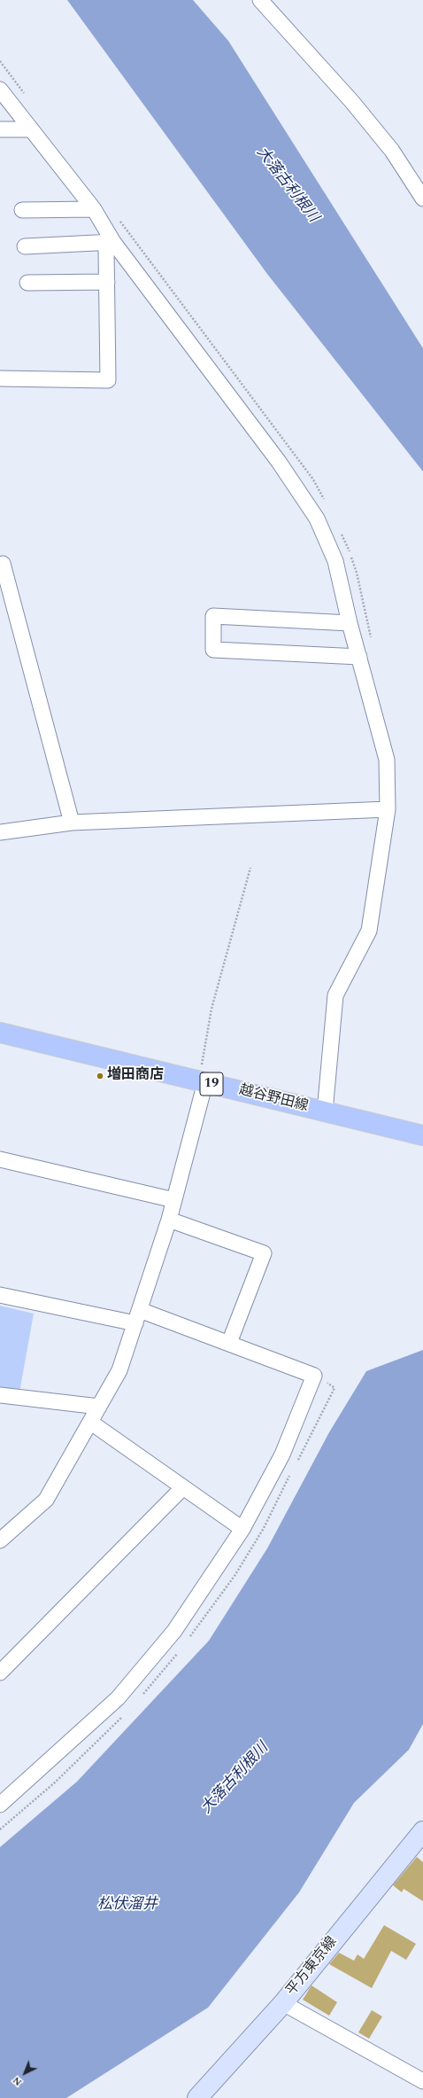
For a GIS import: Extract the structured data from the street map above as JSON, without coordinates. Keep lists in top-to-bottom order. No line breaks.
{"streets":{"main road":["19","越谷野田線","平方東京線"]},"water":["大落古利根川","松伏溜井"],"places":["増田商店"],"north":"bottom left"}
